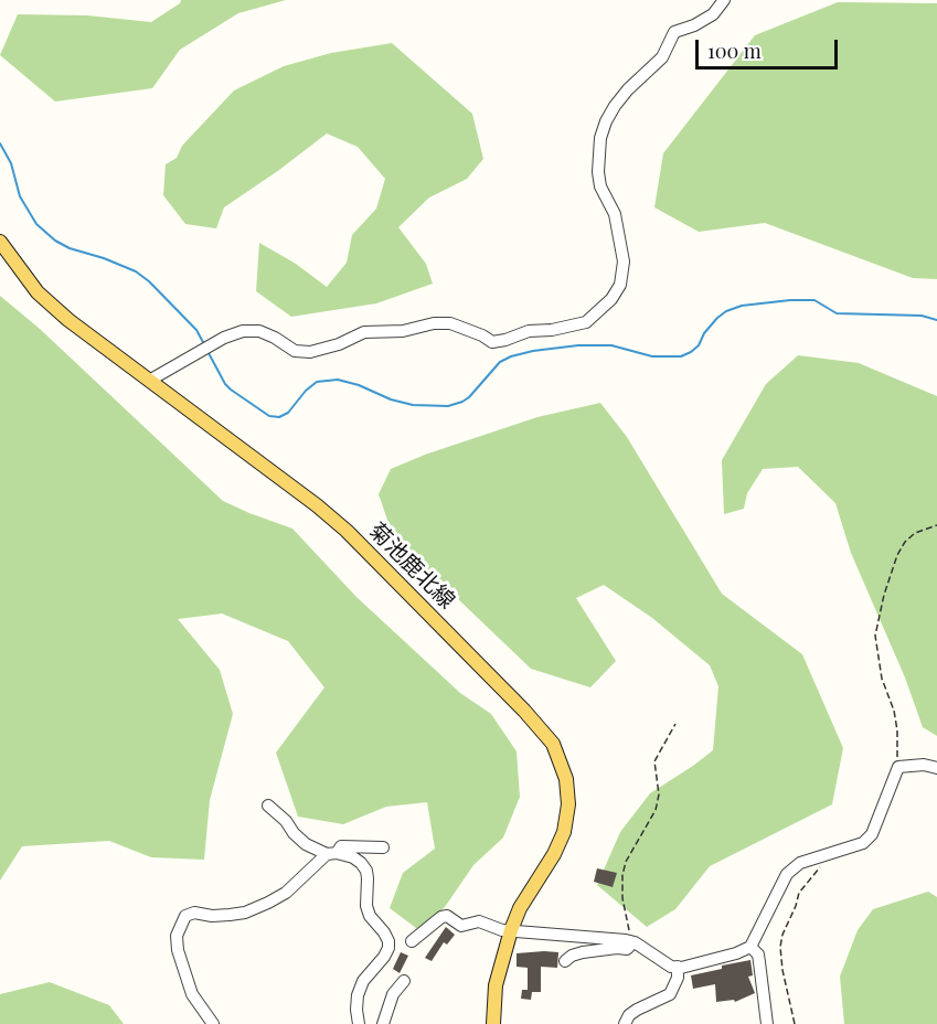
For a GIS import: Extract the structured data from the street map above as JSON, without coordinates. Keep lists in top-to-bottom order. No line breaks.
{"streets":{"main road":["菊池鹿北線"]},"scale_bar":"100 m"}
